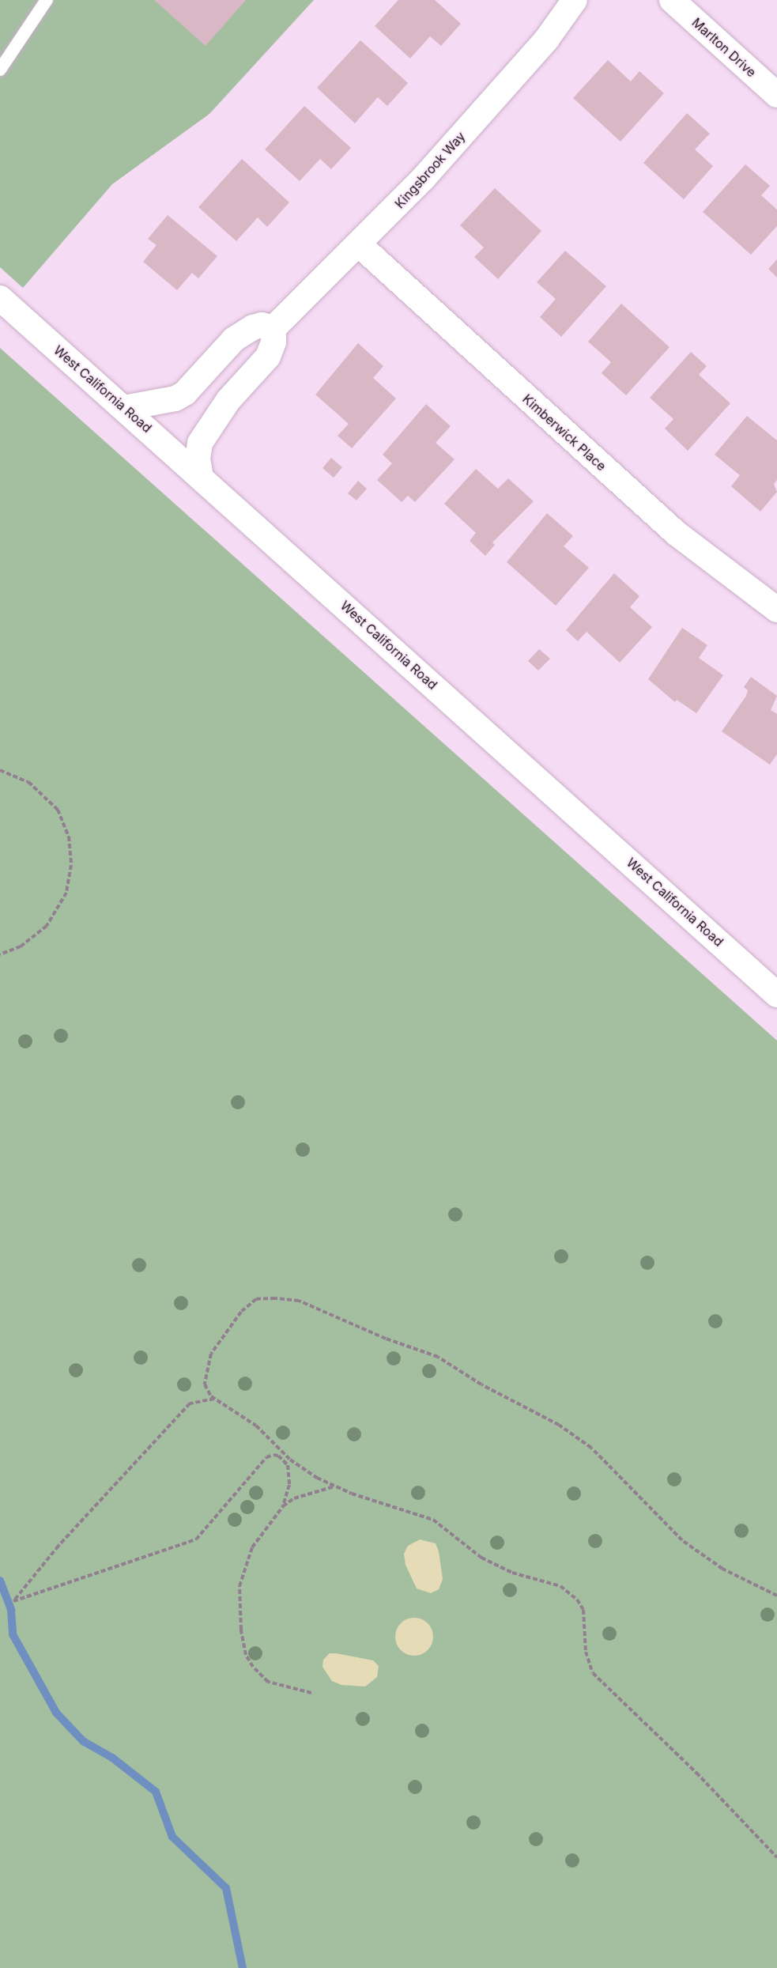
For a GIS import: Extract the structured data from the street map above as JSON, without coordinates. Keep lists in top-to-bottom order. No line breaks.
{"streets":{"street":["Marlton Drive","Kingsbrook Way","West California Road","Kimberwick Place"]},"crossings":[["Kingsbrook Way","Kimberwick Place"]]}
